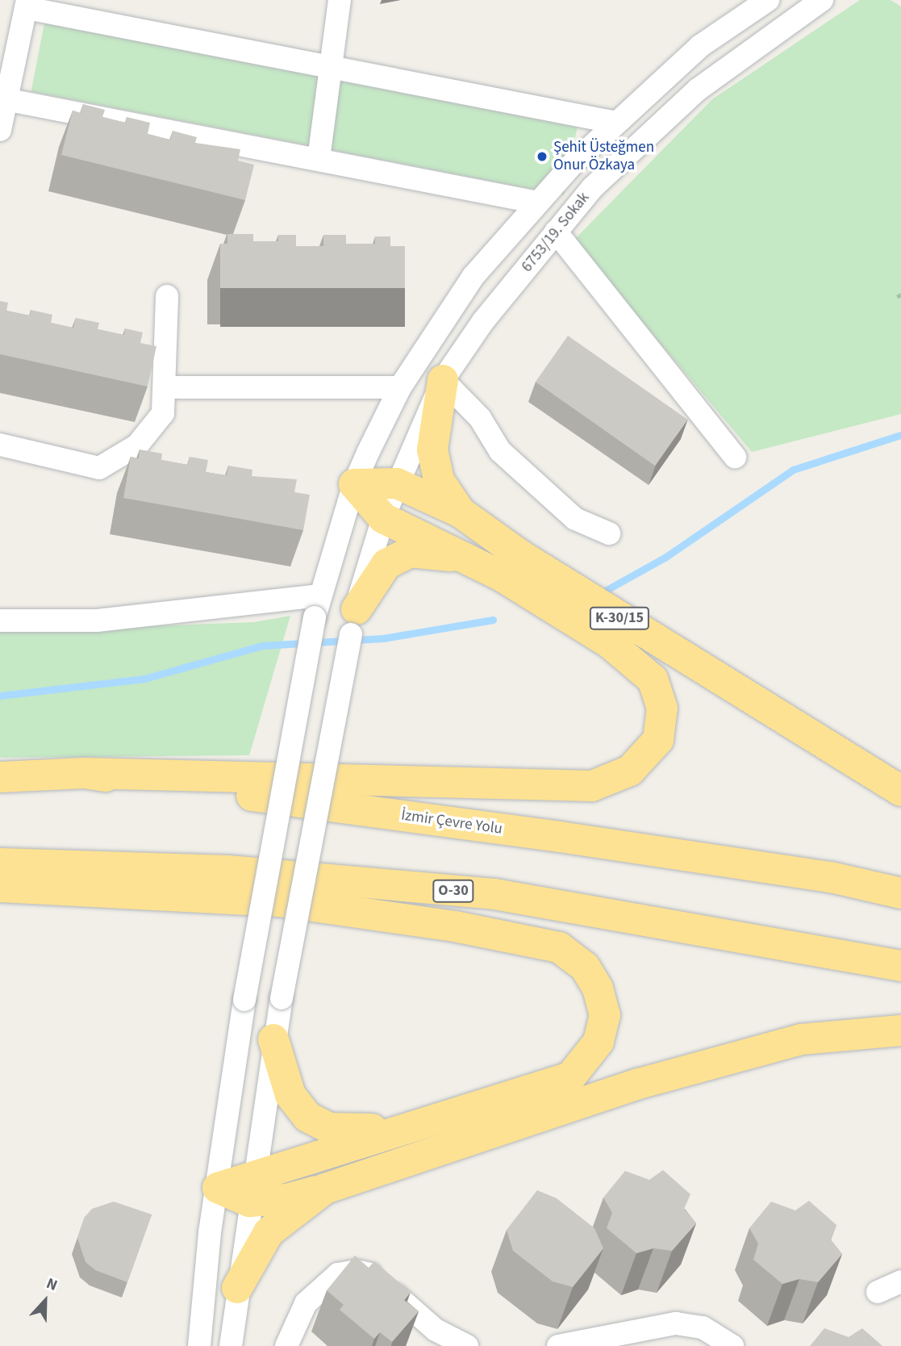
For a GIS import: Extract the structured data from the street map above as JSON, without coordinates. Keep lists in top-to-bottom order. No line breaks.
{"streets":{"highway":["K-30/15","İzmir Çevre Yolu","O-30"],"street":["6753/19. Sokak"]},"crossings":[["6753/19. Sokak","K-30/15"]],"places":["Şehit Üsteğmen Onur Özkaya"],"north":"top"}
